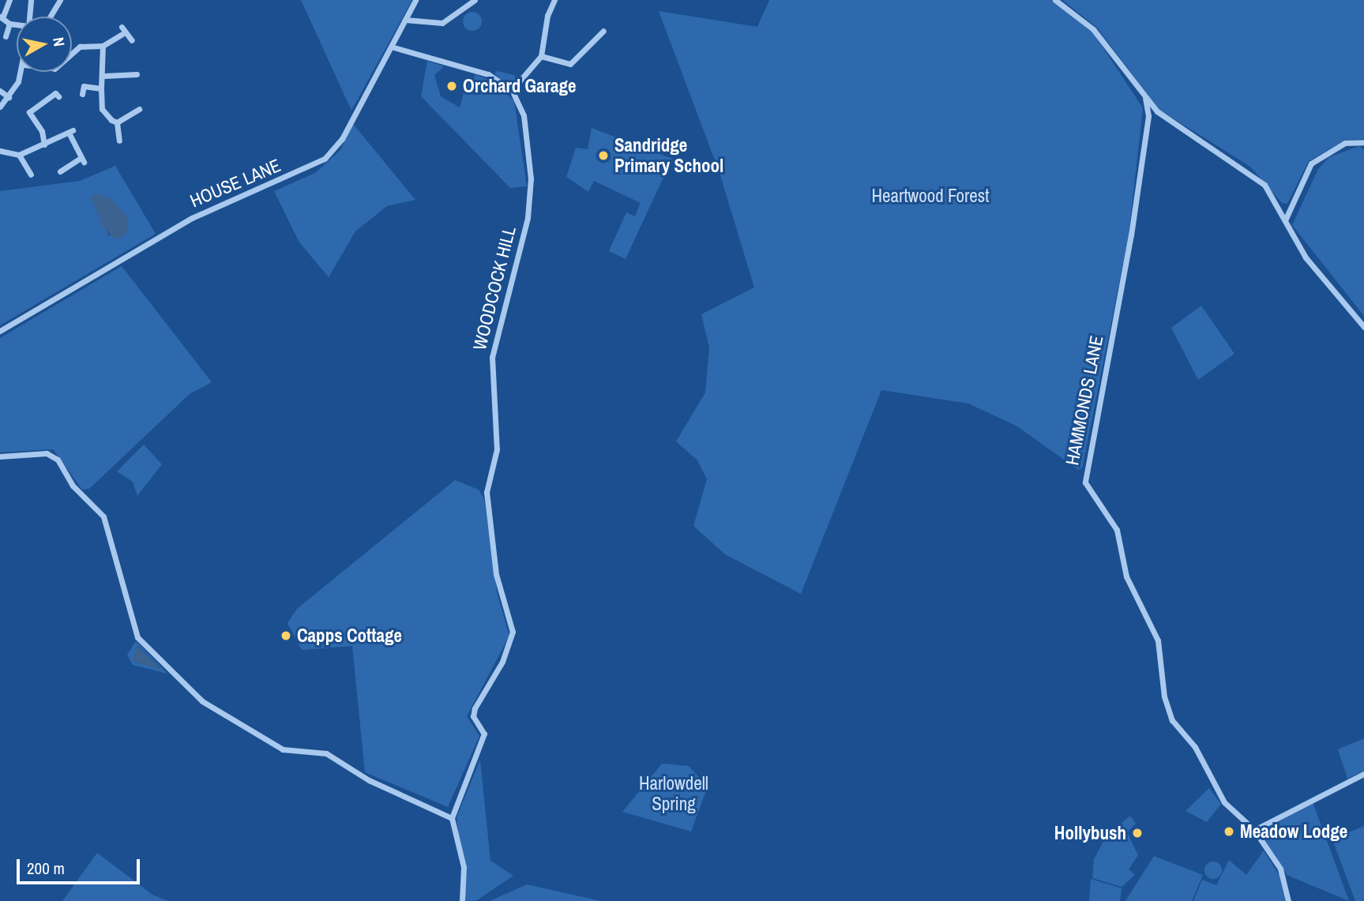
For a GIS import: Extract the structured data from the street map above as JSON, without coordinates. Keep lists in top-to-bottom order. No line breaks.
{"streets":{"street":["HOUSE LANE","WOODCOCK HILL","HAMMONDS LANE"]},"parks":["Heartwood Forest","Harlowdell Spring"],"places":["Orchard Garage","Sandridge Primary School","Capps Cottage","Meadow Lodge","Hollybush"],"scale_bar":"200 m","north":"right"}
